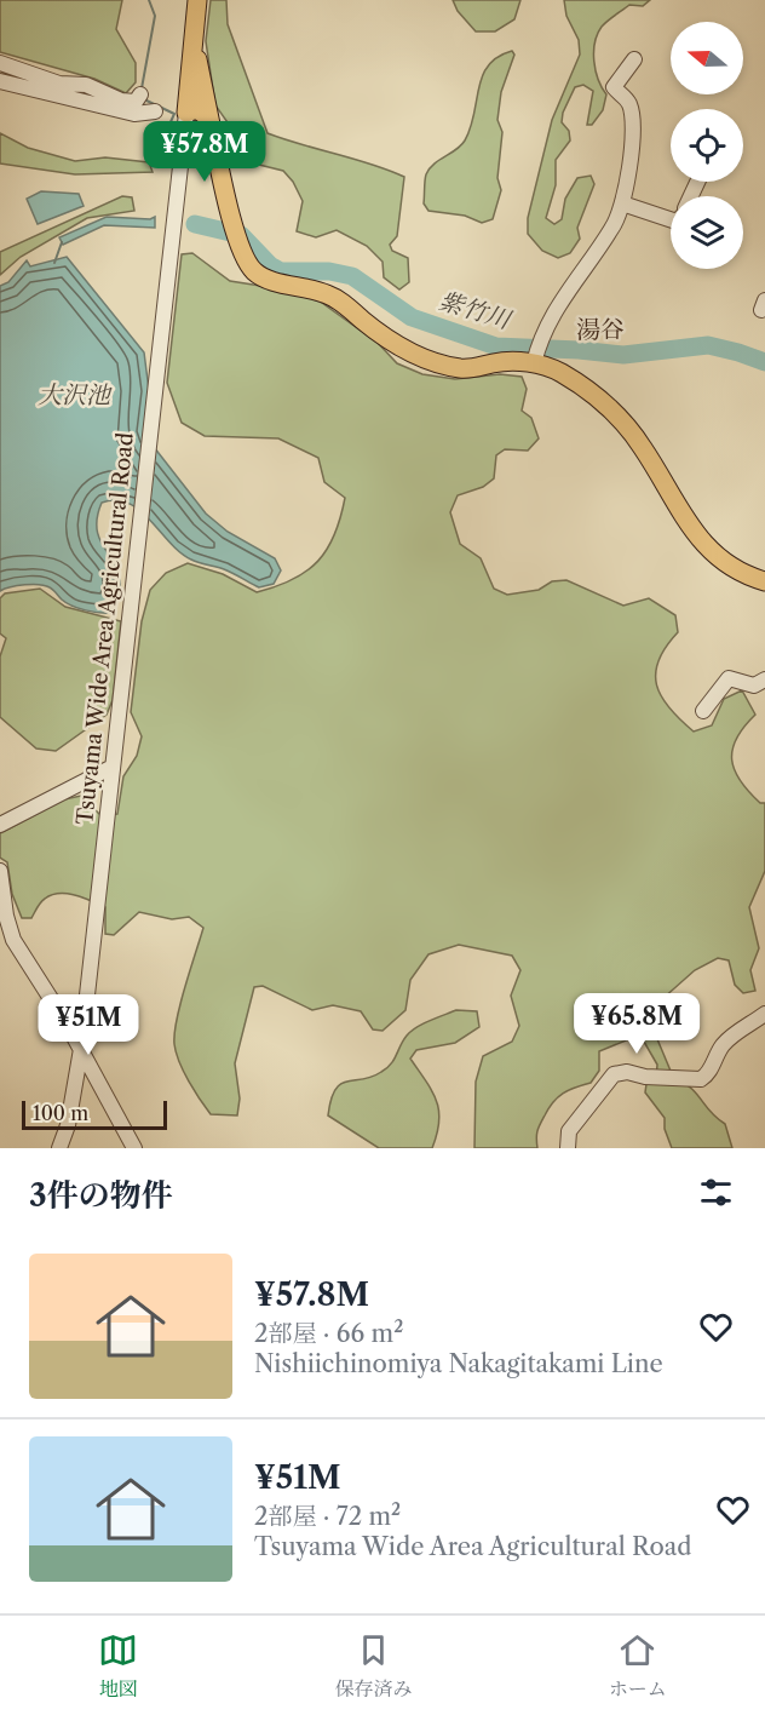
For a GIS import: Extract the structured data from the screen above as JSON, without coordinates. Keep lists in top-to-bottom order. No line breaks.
{"streets":{"street":["Tsuyama Wide Area Agricultural Road"]},"districts":["湯谷"],"water":["紫竹川","大沢池"],"scale_bar":"100 m","north":"left","page":{"price":["¥57.8M","¥65.8M","¥51M"],"scale":"100 m","heading":"3件の物件","list":[{"name":"¥57.8M","note":"2部屋 · 66 m² · Nishiichinomiya Nakagitakami Line"},{"name":"¥51M","note":"2部屋 · 72 m² · Tsuyama Wide Area Agricultural Road"}],"tabs":["地図","保存済み","ホーム"]}}
